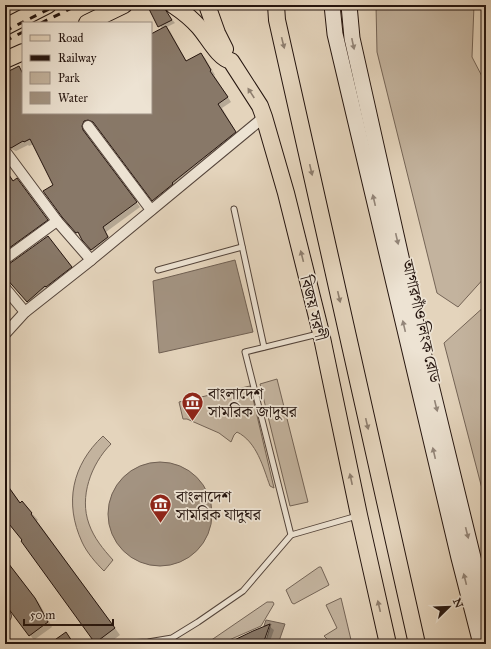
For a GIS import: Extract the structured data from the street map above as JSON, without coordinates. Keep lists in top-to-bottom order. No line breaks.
{"streets":{"main road":["বিজয় সরণী","আগারগাঁও লিংক রোড"]},"places":{"museum":["বাংলাদেশ সামরিক জাদুঘর","বাংলাদেশ সামরিক যাদুঘর"]},"legend":["Road","Railway","Park","Water"],"scale_bar":"50 m","north":"top right"}
